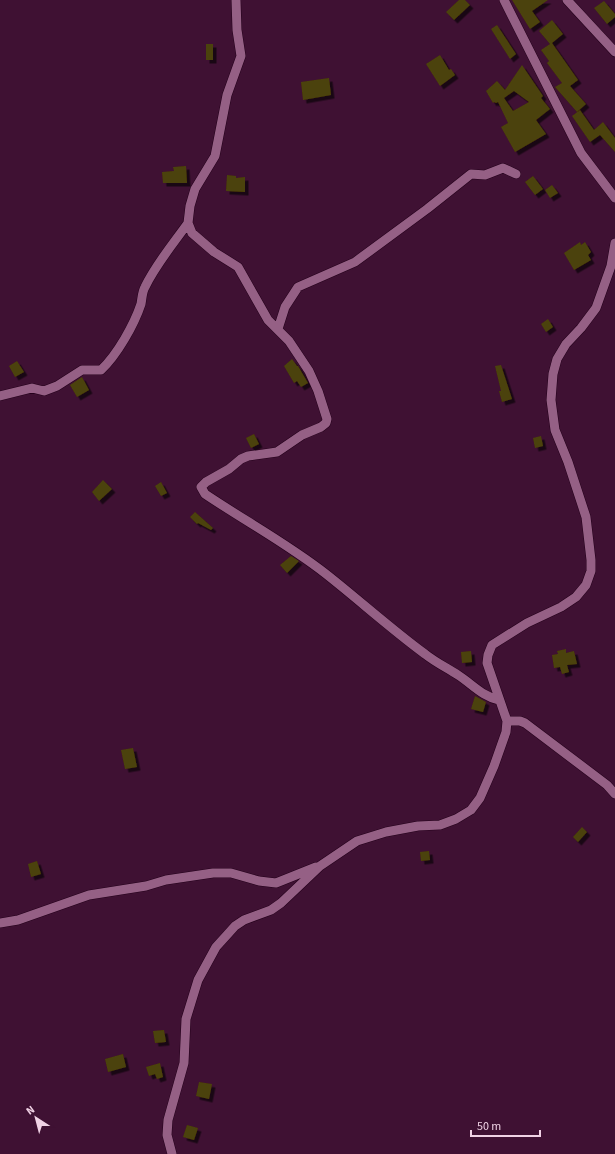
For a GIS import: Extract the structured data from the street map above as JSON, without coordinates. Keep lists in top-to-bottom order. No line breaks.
{"scale_bar":"50 m","north":"top left"}
